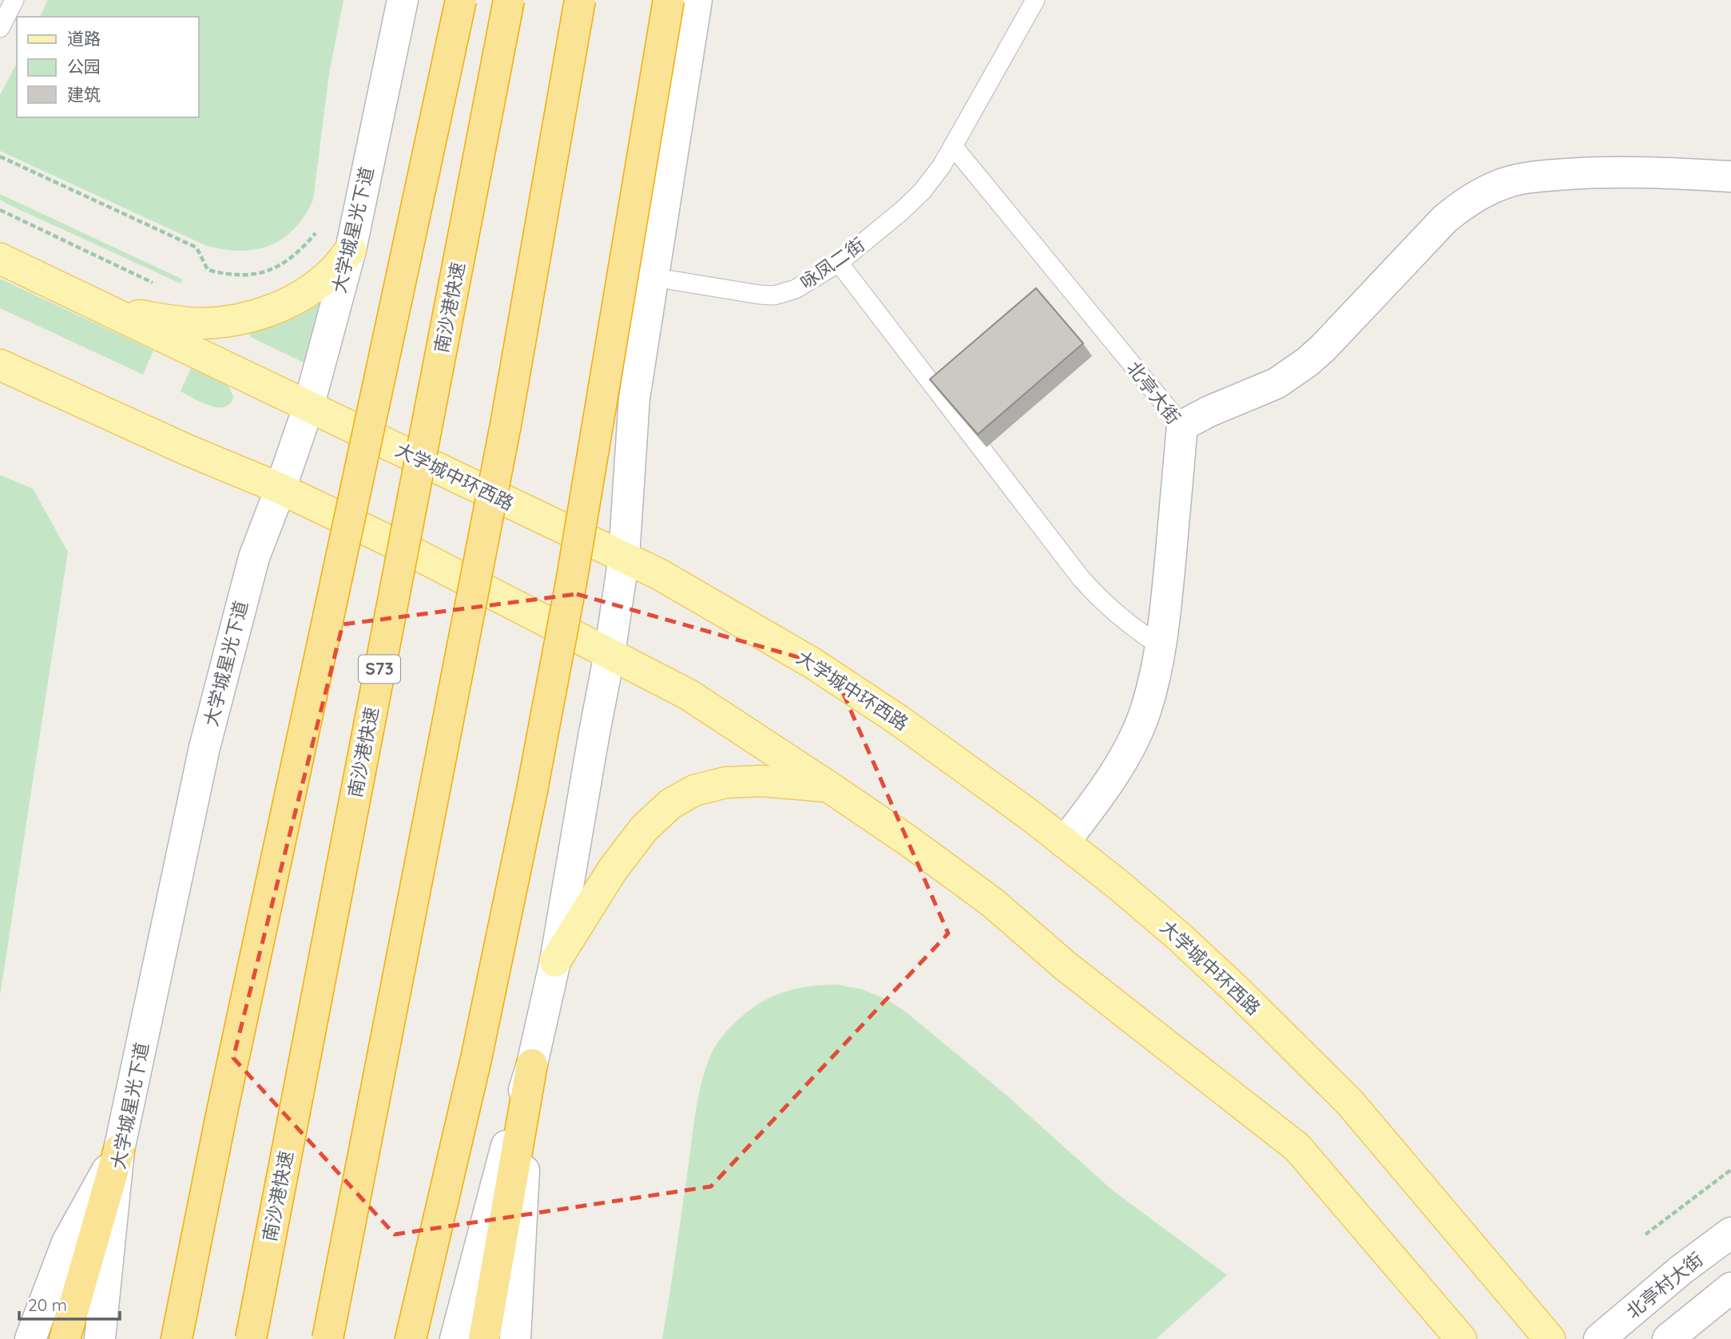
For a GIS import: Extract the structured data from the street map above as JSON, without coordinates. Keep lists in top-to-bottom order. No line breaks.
{"streets":{"highway":["南沙港快速","S73"],"main road":["大学城星光下道","北亭大街","大学城中环西路","北亭村大街"],"lane":["咏凤二街"]},"crossings":[["大学城星光下道","大学城中环西路"],["咏凤二街","北亭大街"],["北亭大街","大学城中环西路"]],"legend":["道路","公园","建筑"],"scale_bar":"20 m"}
